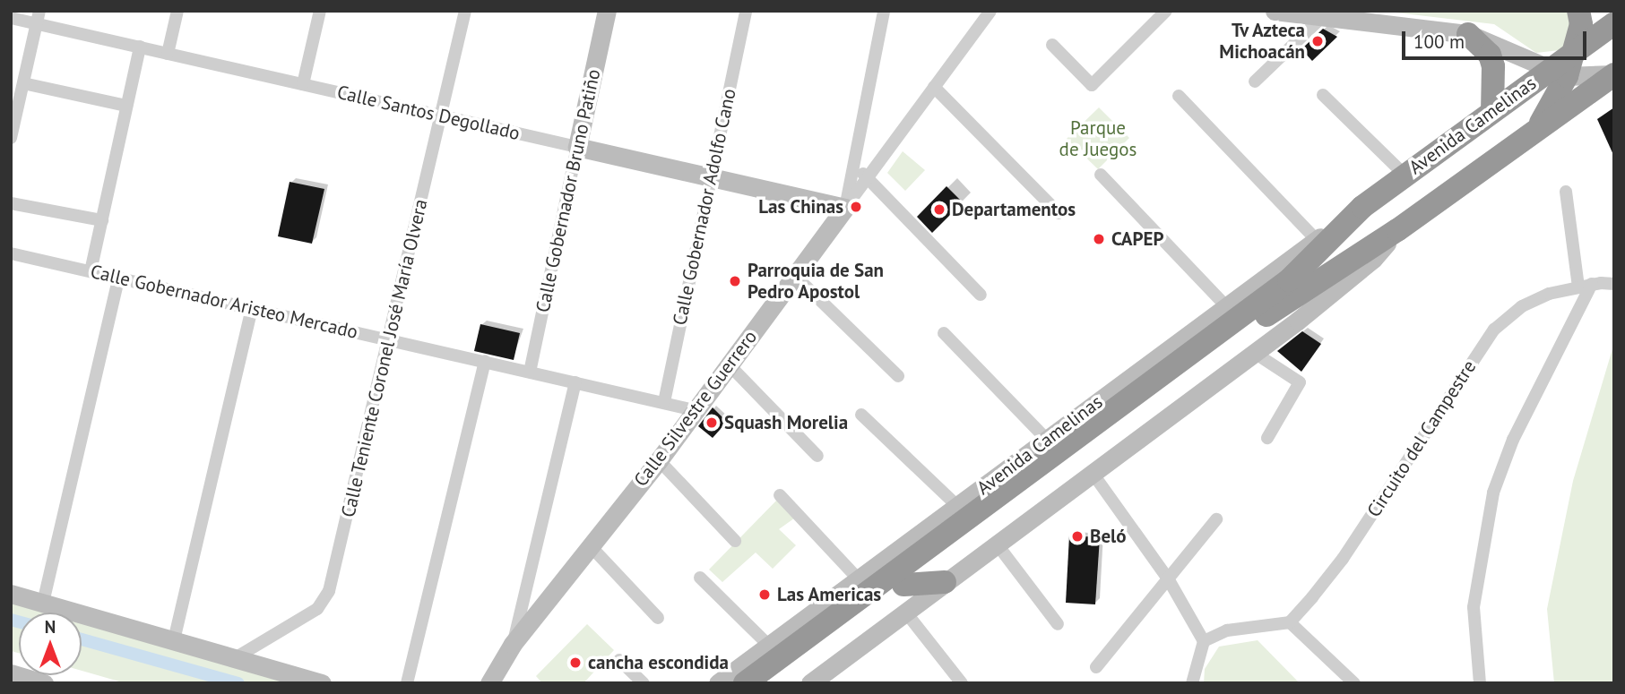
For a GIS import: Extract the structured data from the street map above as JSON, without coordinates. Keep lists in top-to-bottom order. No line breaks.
{"streets":{"highway":["Avenida Camelinas"],"main road":["Calle Santos Degollado","Calle Gobernador Bruno Patiño","Calle Silvestre Guerrero"],"street":["Calle Gobernador Adolfo Cano","Calle Gobernador Aristeo Mercado","Calle Teniente Coronel José María Olvera","Circuito del Campestre"]},"crossings":[["Calle Santos Degollado","Calle Gobernador Bruno Patiño"],["Calle Santos Degollado","Calle Gobernador Adolfo Cano"],["Calle Santos Degollado","Calle Teniente Coronel José María Olvera"],["Calle Santos Degollado","Calle Silvestre Guerrero"],["Calle Gobernador Bruno Patiño","Calle Gobernador Aristeo Mercado"],["Calle Gobernador Adolfo Cano","Calle Gobernador Aristeo Mercado"],["Calle Gobernador Aristeo Mercado","Calle Teniente Coronel José María Olvera"],["Calle Gobernador Aristeo Mercado","Calle Silvestre Guerrero"]],"parks":["Parque de Juegos"],"places":["Tv Azteca Michoacán","Las Chinas","Departamentos","CAPEP","Parroquia de San Pedro Apostol","Squash Morelia","Beló","Las Americas","cancha escondida"],"scale_bar":"100 m","north":"top"}
